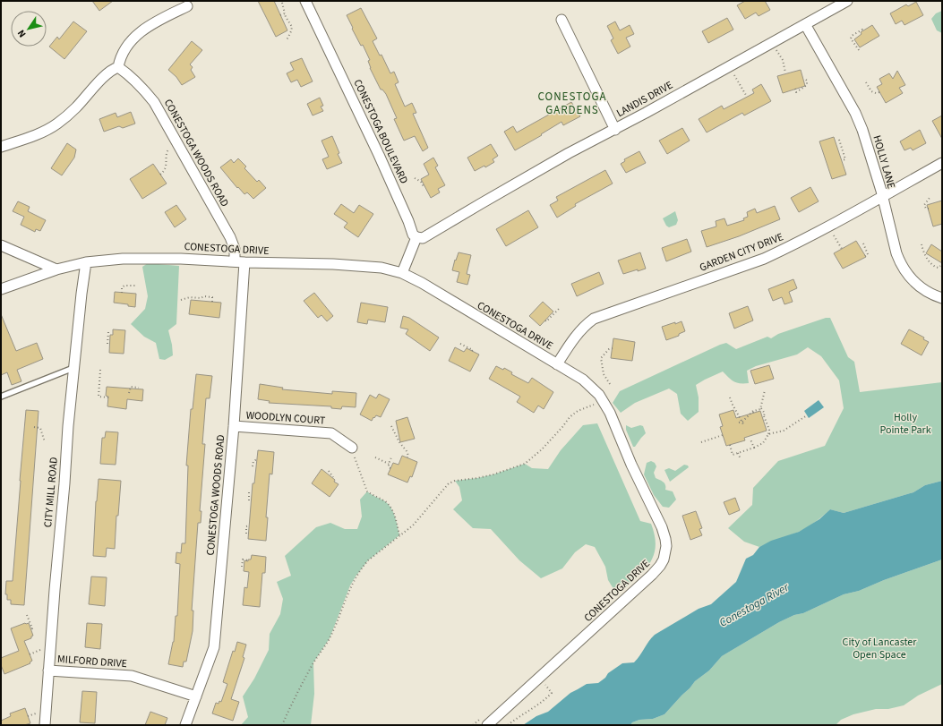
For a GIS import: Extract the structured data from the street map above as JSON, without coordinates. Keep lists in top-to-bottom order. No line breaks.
{"streets":{"street":["LANDIS DRIVE","CONESTOGA BOULEVARD","CONESTOGA WOODS ROAD","HOLLY LANE","CONESTOGA DRIVE","GARDEN CITY DRIVE","WOODLYN COURT","CITY MILL ROAD","MILFORD DRIVE"]},"crossings":[["LANDIS DRIVE","CONESTOGA BOULEVARD"],["LANDIS DRIVE","HOLLY LANE"],["CONESTOGA WOODS ROAD","CONESTOGA DRIVE"],["CONESTOGA WOODS ROAD","WOODLYN COURT"],["CONESTOGA WOODS ROAD","MILFORD DRIVE"],["HOLLY LANE","GARDEN CITY DRIVE"],["CONESTOGA DRIVE","GARDEN CITY DRIVE"],["CONESTOGA DRIVE","CITY MILL ROAD"],["CITY MILL ROAD","MILFORD DRIVE"]],"districts":["CONESTOGA GARDENS"],"water":["Conestoga River"],"parks":["Holly Pointe Park","City of Lancaster Open Space"],"north":"bottom left"}
